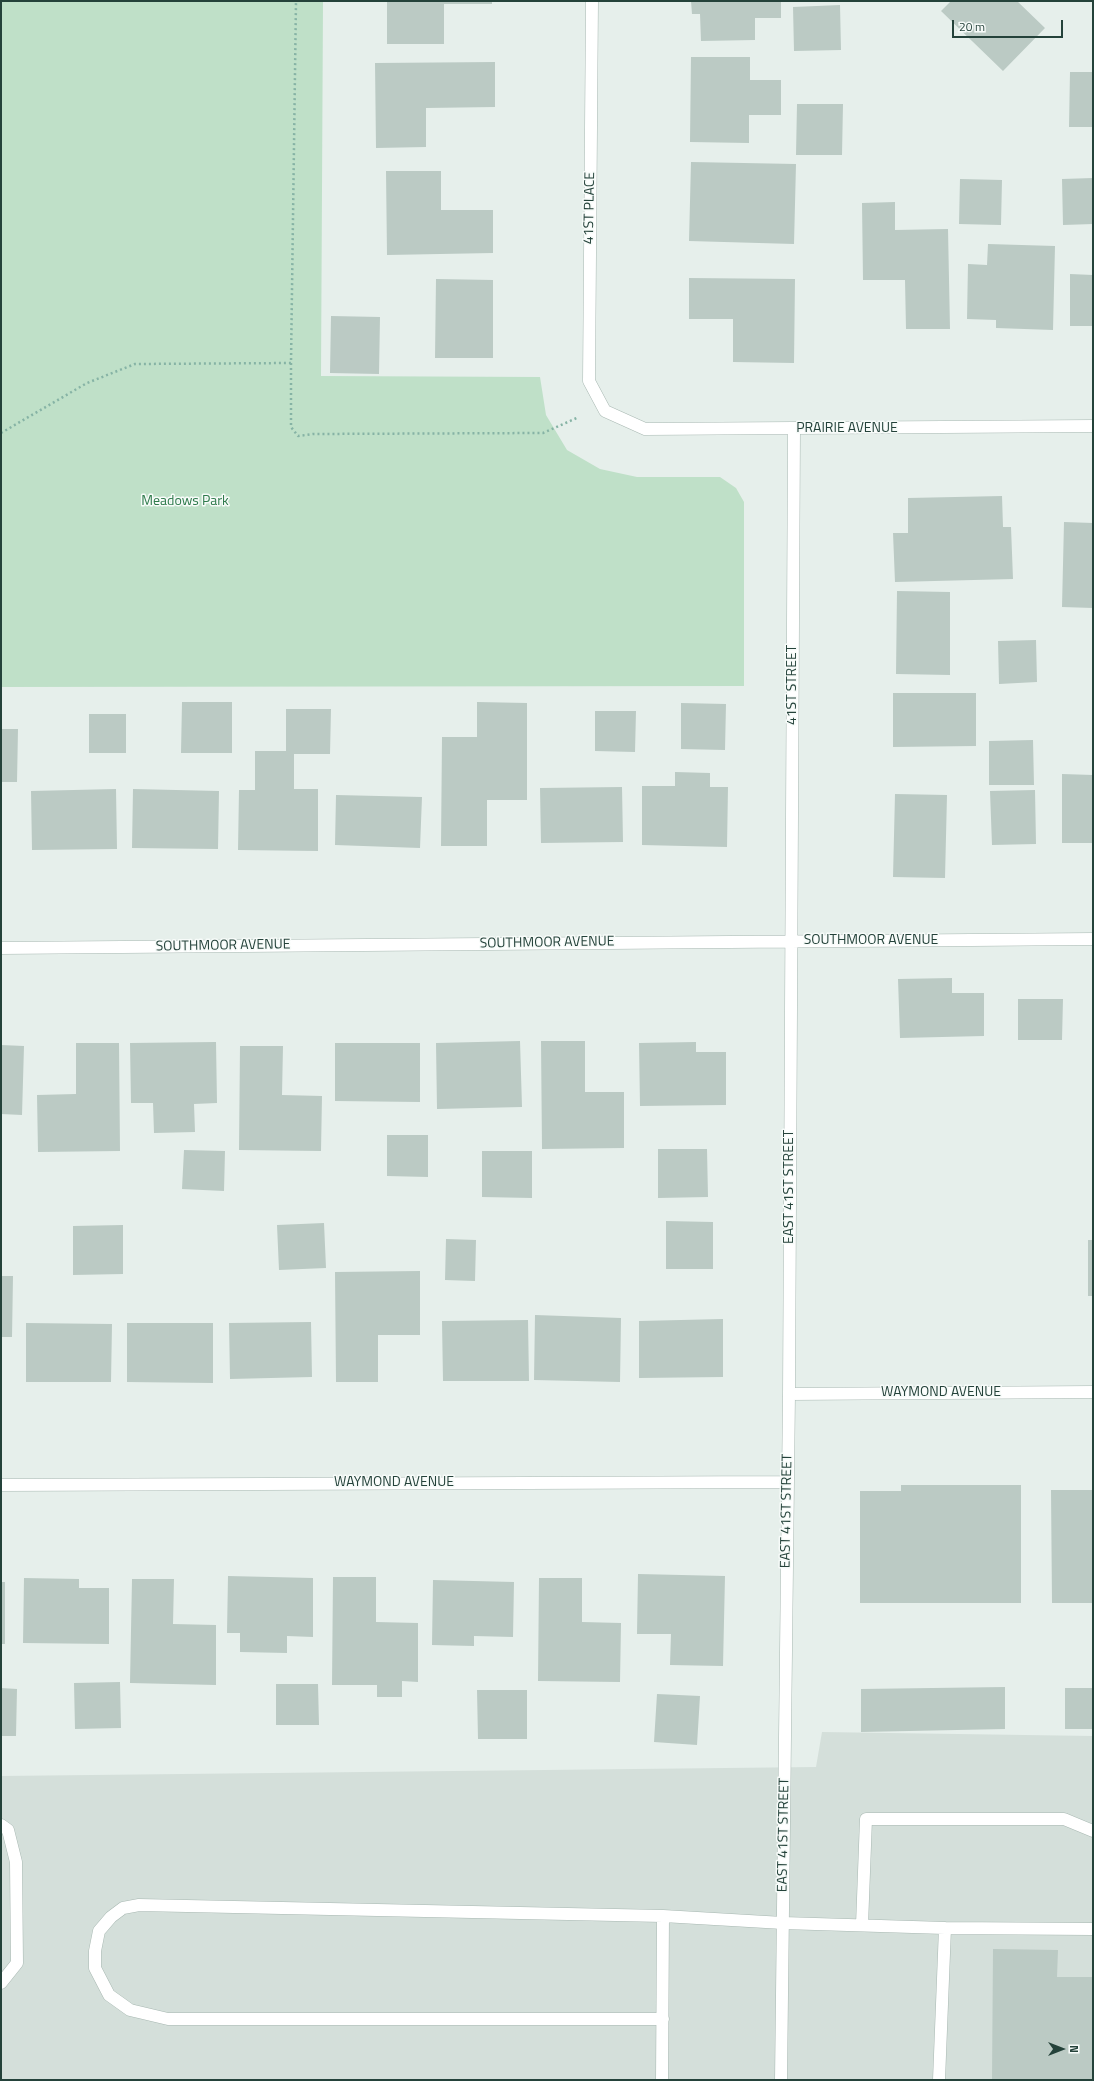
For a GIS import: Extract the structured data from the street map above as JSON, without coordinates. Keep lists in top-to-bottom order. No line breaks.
{"streets":{"street":["41ST PLACE","PRAIRIE AVENUE","41ST STREET","SOUTHMOOR AVENUE","EAST 41ST STREET","WAYMOND AVENUE"]},"crossings":[["41ST PLACE","PRAIRIE AVENUE"],["PRAIRIE AVENUE","41ST STREET"],["41ST STREET","SOUTHMOOR AVENUE"],["41ST STREET","EAST 41ST STREET"],["SOUTHMOOR AVENUE","EAST 41ST STREET"],["EAST 41ST STREET","WAYMOND AVENUE"]],"parks":["Meadows Park"],"scale_bar":"20 m","north":"right"}
